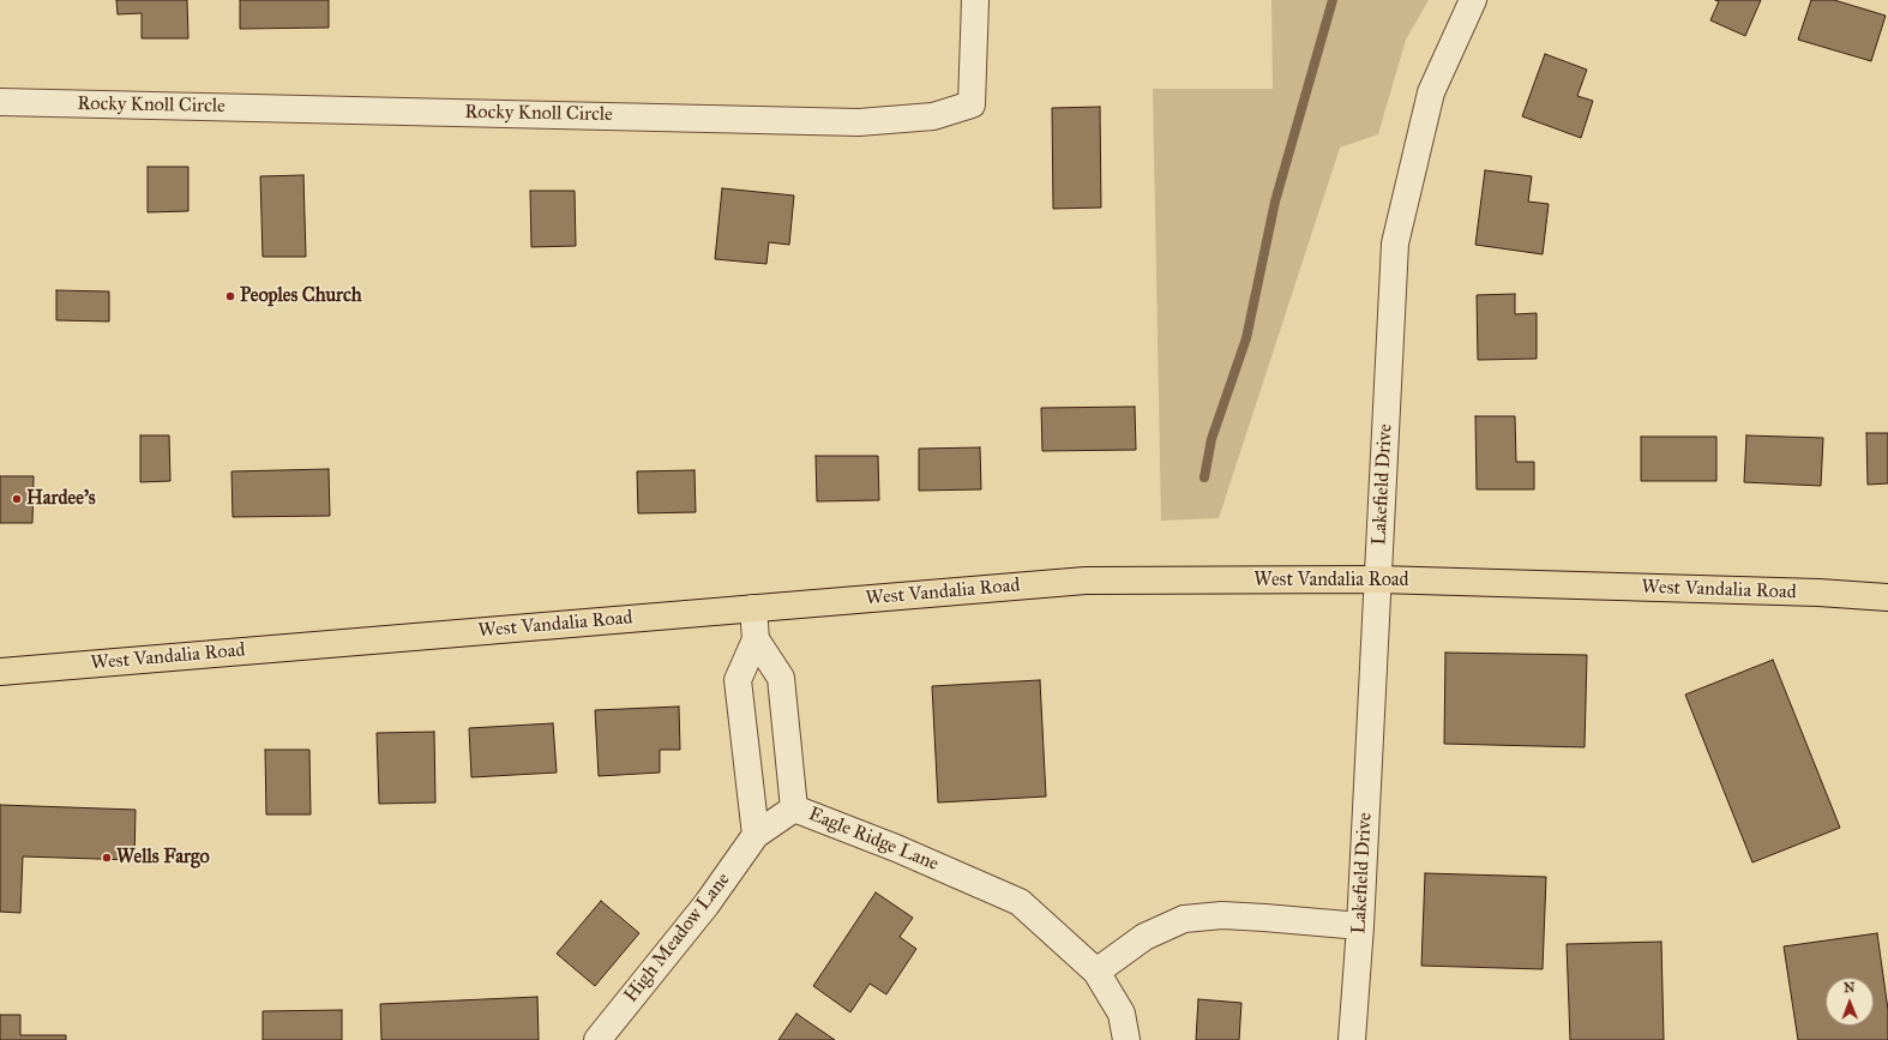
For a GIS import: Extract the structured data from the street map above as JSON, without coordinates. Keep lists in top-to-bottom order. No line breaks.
{"streets":{"main road":["West Vandalia Road"],"street":["Rocky Knoll Circle","Lakefield Drive","Eagle Ridge Lane","High Meadow Lane"]},"crossings":[["Lakefield Drive","West Vandalia Road"],["Eagle Ridge Lane","High Meadow Lane"]],"places":["Peoples Church","Hardee's","Wells Fargo"],"north":"top"}
